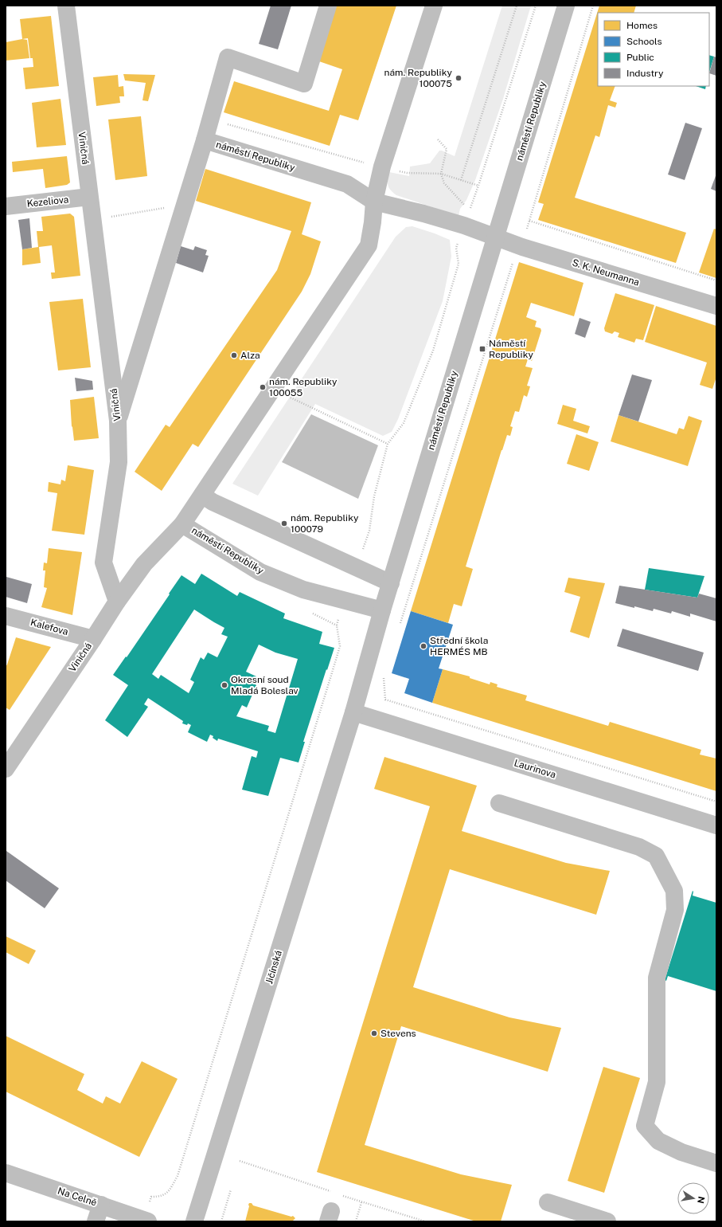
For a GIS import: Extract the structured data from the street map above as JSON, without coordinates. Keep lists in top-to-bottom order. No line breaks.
{"streets":{"street":["náměstí Republiky","Viničná","Kezeliova","S. K. Neumanna","Kalefova","Laurinova","Jičínská","Na Celně"]},"crossings":[["náměstí Republiky","Viničná"],["náměstí Republiky","S. K. Neumanna"],["náměstí Republiky","Laurinova"],["náměstí Republiky","Jičínská"],["Viničná","Kezeliova"],["Viničná","Kalefova"],["Laurinova","Jičínská"]],"places":{"other":["nám. Republiky 100075","Alza","nám. Republiky 100055","nám. Republiky 100079","Střední škola HERMÉS MB","Okresní soud Mladá Boleslav","Stevens"],"transit":["Náměstí Republiky"]},"legend":["Homes","Schools","Public","Industry"],"north":"right"}
